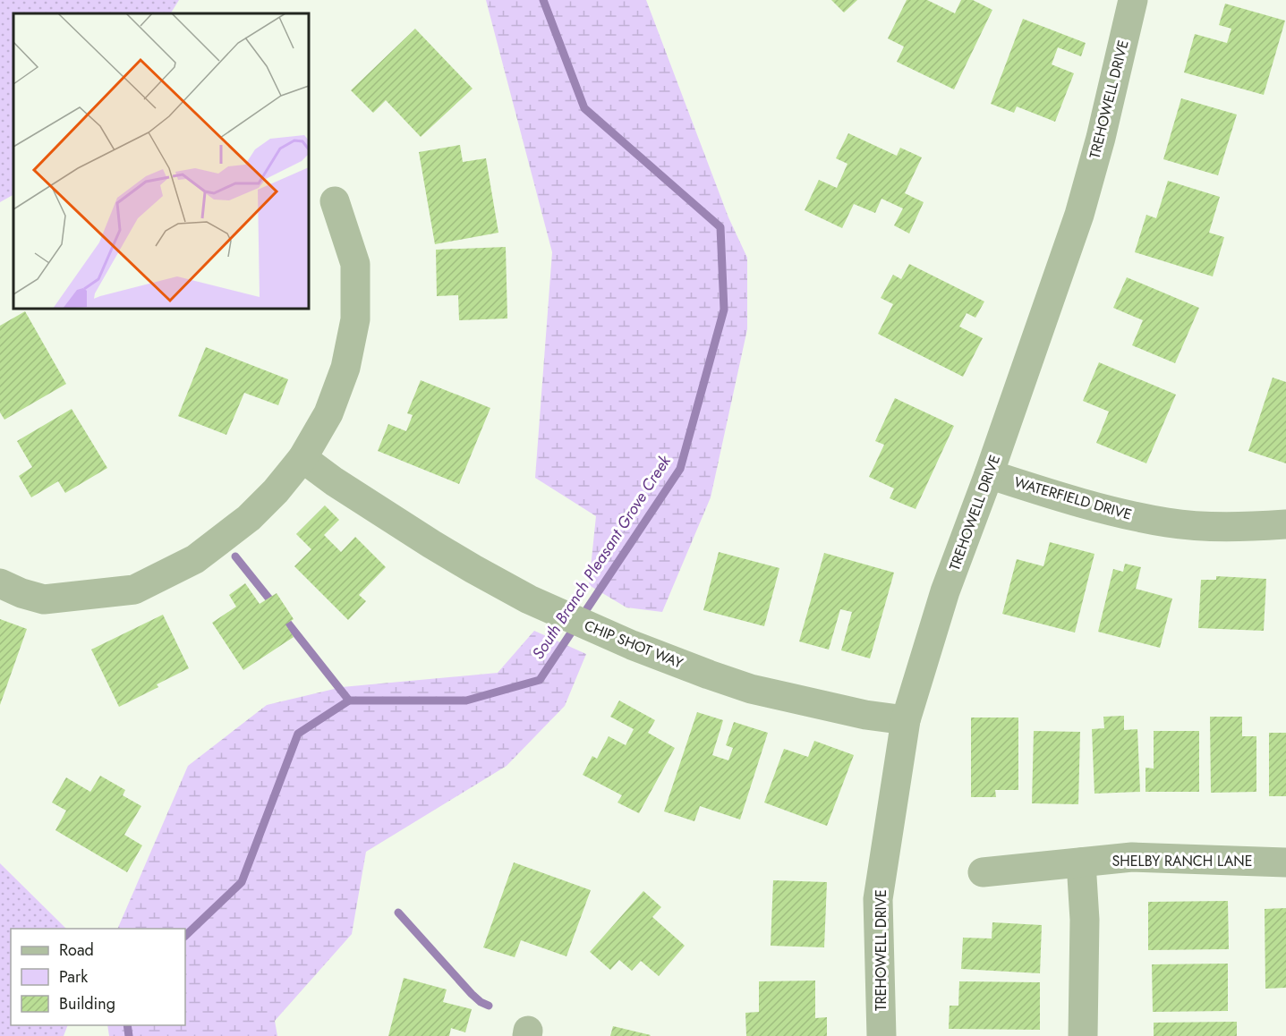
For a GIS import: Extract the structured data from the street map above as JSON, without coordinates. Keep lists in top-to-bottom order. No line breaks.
{"streets":{"street":["TREHOWELL DRIVE","WATERFIELD DRIVE","CHIP SHOT WAY","SHELBY RANCH LANE"]},"crossings":[["TREHOWELL DRIVE","WATERFIELD DRIVE"],["TREHOWELL DRIVE","CHIP SHOT WAY"]],"water":["South Branch Pleasant Grove Creek"],"legend":["Road","Park","Building"]}
